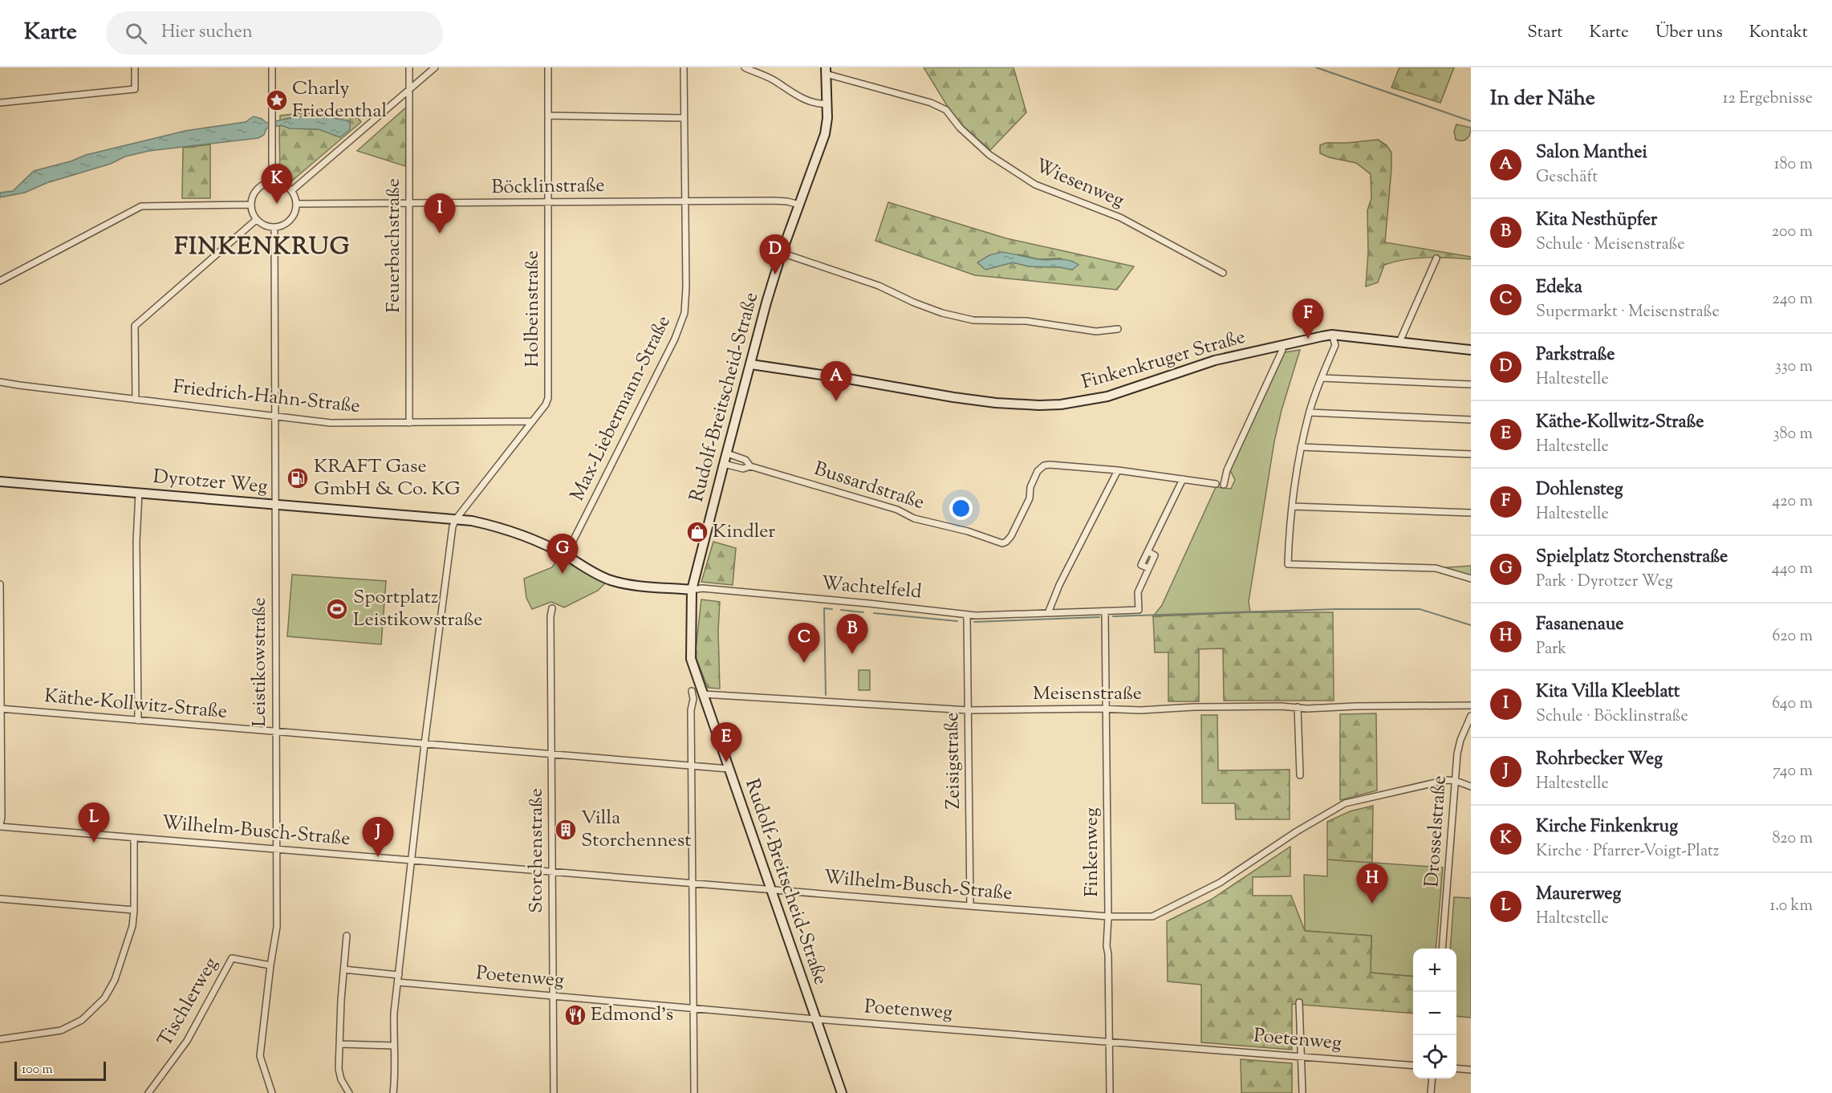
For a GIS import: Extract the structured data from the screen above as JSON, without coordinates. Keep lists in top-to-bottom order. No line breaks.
{"streets":{"street":["Wiesenweg","Böcklinstraße","Feuerbachstraße","Holbeinstraße","Finkenkruger Straße","Friedrich-Hahn-Straße","Rudolf-Breitscheid-Straße","Max-Liebermann-Straße","Dyrotzer Weg","Bussardstraße","Wachtelfeld","Leistikowstraße","Meisenstraße","Käthe-Kollwitz-Straße","Zeisigstraße","Wilhelm-Busch-Straße","Drosselstraße","Storchenstraße","Finkenweg","Poetenweg","Tischlerweg"]},"crossings":[["Wiesenweg","Rudolf-Breitscheid-Straße"],["Böcklinstraße","Feuerbachstraße"],["Böcklinstraße","Holbeinstraße"],["Böcklinstraße","Rudolf-Breitscheid-Straße"],["Böcklinstraße","Max-Liebermann-Straße"],["Böcklinstraße","Leistikowstraße"],["Feuerbachstraße","Friedrich-Hahn-Straße"],["Holbeinstraße","Friedrich-Hahn-Straße"],["Holbeinstraße","Dyrotzer Weg"],["Finkenkruger Straße","Rudolf-Breitscheid-Straße"],["Friedrich-Hahn-Straße","Leistikowstraße"],["Rudolf-Breitscheid-Straße","Dyrotzer Weg"],["Rudolf-Breitscheid-Straße","Bussardstraße"],["Rudolf-Breitscheid-Straße","Wachtelfeld"],["Rudolf-Breitscheid-Straße","Meisenstraße"],["Rudolf-Breitscheid-Straße","Käthe-Kollwitz-Straße"],["Rudolf-Breitscheid-Straße","Wilhelm-Busch-Straße"],["Rudolf-Breitscheid-Straße","Poetenweg"],["Max-Liebermann-Straße","Dyrotzer Weg"],["Dyrotzer Weg","Wachtelfeld"],["Dyrotzer Weg","Leistikowstraße"],["Bussardstraße","Wachtelfeld"],["Wachtelfeld","Zeisigstraße"],["Wachtelfeld","Finkenweg"],["Leistikowstraße","Käthe-Kollwitz-Straße"],["Leistikowstraße","Wilhelm-Busch-Straße"],["Leistikowstraße","Tischlerweg"],["Meisenstraße","Zeisigstraße"],["Meisenstraße","Finkenweg"],["Käthe-Kollwitz-Straße","Storchenstraße"],["Zeisigstraße","Wilhelm-Busch-Straße"],["Wilhelm-Busch-Straße","Drosselstraße"],["Wilhelm-Busch-Straße","Storchenstraße"],["Wilhelm-Busch-Straße","Finkenweg"],["Storchenstraße","Poetenweg"],["Finkenweg","Poetenweg"]],"districts":["FINKENKRUG"],"places":{"place":["Charly Friedenthal"],"fuel station":["KRAFT Gase GmbH & Co. KG"],"shop":["Kindler"],"sports":["Sportplatz Leistikowstraße"],"building":["Villa Storchennest"],"restaurant":["Edmond's"]},"scale_bar":"100 m","page":{"header":"Karte","search":"Hier suchen","nav":["Start","Karte","Über uns","Kontakt"],"heading":["In der Nähe","12 Ergebnisse"],"list":[{"mark":"A","name":"Salon Manthei","note":"Geschäft","value":"180 m"},{"mark":"B","name":"Kita Nesthüpfer","note":"Schule · Meisenstraße","value":"200 m"},{"mark":"C","name":"Edeka","note":"Supermarkt · Meisenstraße","value":"240 m"},{"mark":"D","name":"Parkstraße","note":"Haltestelle","value":"330 m"},{"mark":"E","name":"Käthe-Kollwitz-Straße","note":"Haltestelle","value":"380 m"},{"mark":"F","name":"Dohlensteg","note":"Haltestelle","value":"420 m"},{"mark":"G","name":"Spielplatz Storchenstraße","note":"Park · Dyrotzer Weg","value":"440 m"},{"mark":"H","name":"Fasanenaue","note":"Park","value":"620 m"},{"mark":"I","name":"Kita Villa Kleeblatt","note":"Schule · Böcklinstraße","value":"640 m"},{"mark":"J","name":"Rohrbecker Weg","note":"Haltestelle","value":"740 m"},{"mark":"K","name":"Kirche Finkenkrug","note":"Kirche · Pfarrer-Voigt-Platz","value":"820 m"},{"mark":"L","name":"Maurerweg","note":"Haltestelle","value":"1.0 km"}],"pins":["K","I","D","F","A","G","B","C","E","L","J","H"],"map_buttons":["+","−"],"scale":"100 m"}}
